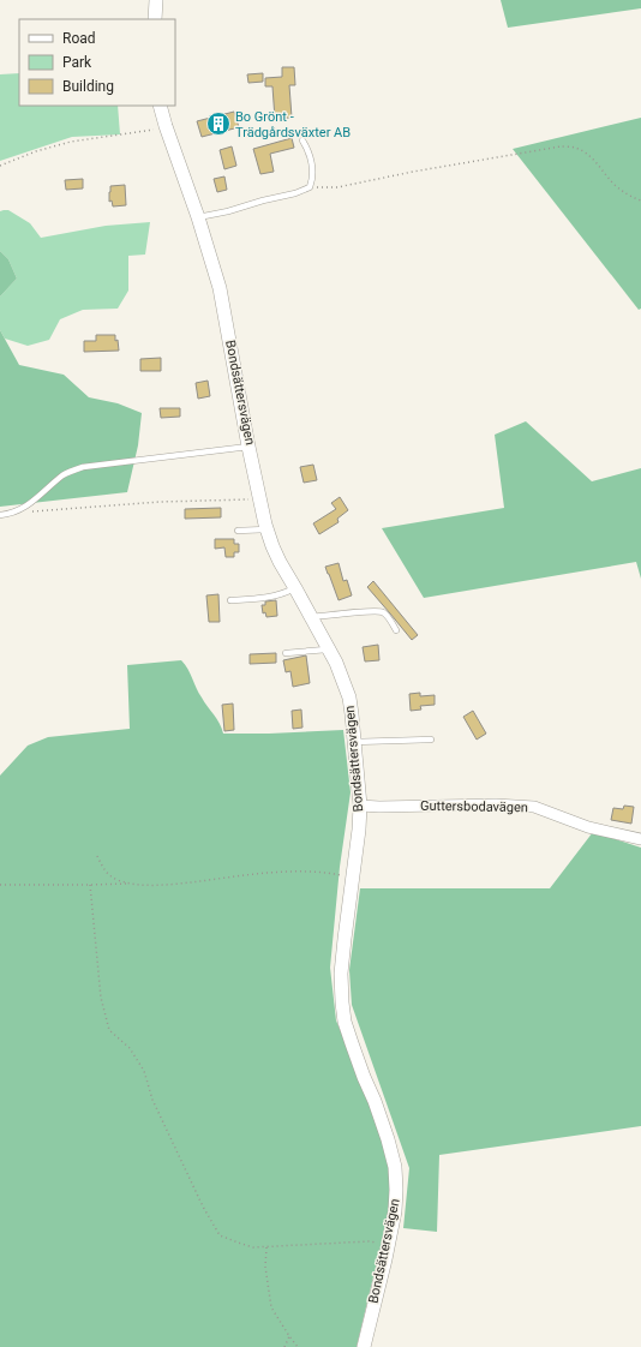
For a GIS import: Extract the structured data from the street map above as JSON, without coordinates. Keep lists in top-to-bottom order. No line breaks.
{"streets":{"street":["Bondsättersvägen","Guttersbodavägen"]},"crossings":[["Bondsättersvägen","Guttersbodavägen"]],"places":{"building":["Bo Grönt - Trädgårdsväxter AB"]},"legend":["Road","Park","Building"]}
